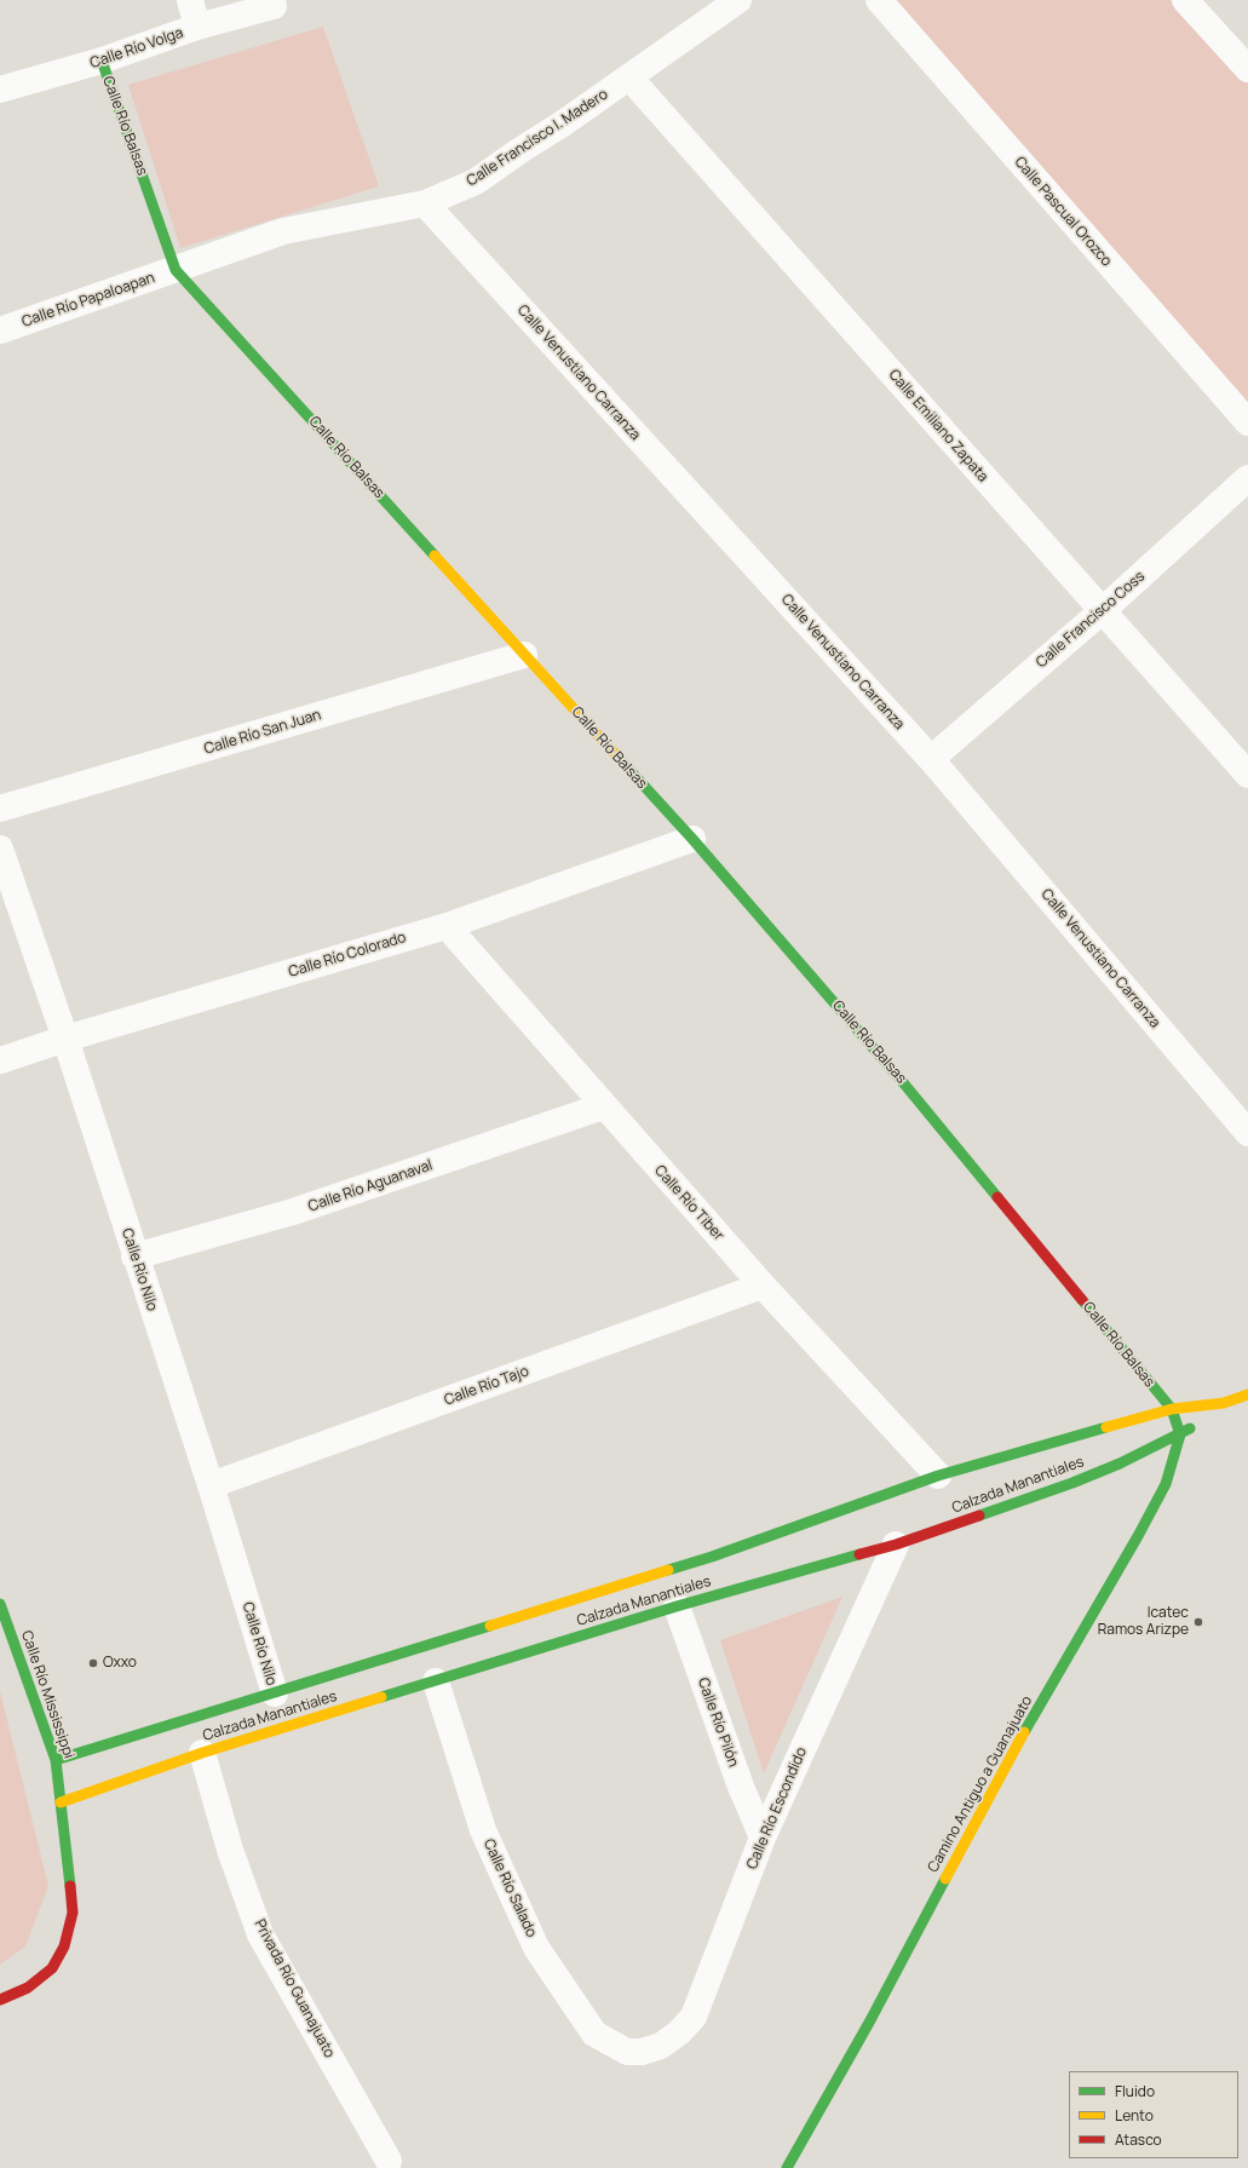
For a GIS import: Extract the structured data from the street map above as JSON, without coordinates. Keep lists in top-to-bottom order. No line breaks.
{"streets":{"street":["Calle Río Volga","Calle Río Balsas","Calle Francisco I. Madero","Calle Pascual Orozco","Calle Río Papaloapan","Calle Venustiano Carranza","Calle Emiliano Zapata","Calle Francisco Coss","Calle Río San Juan","Calle Río Colorado","Calle Río Aguanaval","Calle Río Tiber","Calle Río Nilo","Calle Río Tajo","Calzada Manantiales","Calle Río Mississippi","Calle Río Pilón","Camino Antiguo a Guanajuato","Calle Río Escondido","Calle Río Salado","Privada Río Guanajuato"]},"crossings":[["Calle Río Volga","Calle Río Balsas"],["Calle Río Balsas","Calle Francisco I. Madero"],["Calle Río Balsas","Calle Río Papaloapan"],["Calle Río Balsas","Calle Río San Juan"],["Calle Río Balsas","Calle Río Colorado"],["Calle Río Balsas","Calzada Manantiales"],["Calle Francisco I. Madero","Calle Río Papaloapan"],["Calle Francisco I. Madero","Calle Venustiano Carranza"],["Calle Francisco I. Madero","Calle Emiliano Zapata"],["Calle Venustiano Carranza","Calle Francisco Coss"],["Calle Emiliano Zapata","Calle Francisco Coss"],["Calle Río Colorado","Calle Río Tiber"],["Calle Río Colorado","Calle Río Nilo"],["Calle Río Aguanaval","Calle Río Tiber"],["Calle Río Aguanaval","Calle Río Nilo"],["Calle Río Tiber","Calle Río Tajo"],["Calle Río Tiber","Calzada Manantiales"],["Calle Río Nilo","Calle Río Tajo"],["Calle Río Nilo","Calzada Manantiales"],["Calzada Manantiales","Calle Río Mississippi"],["Calzada Manantiales","Calle Río Pilón"],["Calzada Manantiales","Camino Antiguo a Guanajuato"],["Calzada Manantiales","Calle Río Escondido"],["Calzada Manantiales","Calle Río Salado"],["Calzada Manantiales","Privada Río Guanajuato"],["Calle Río Pilón","Calle Río Escondido"],["Calle Río Escondido","Calle Río Salado"]],"places":["Icatec Ramos Arizpe","Oxxo"],"legend":["Fluido","Lento","Atasco"]}
